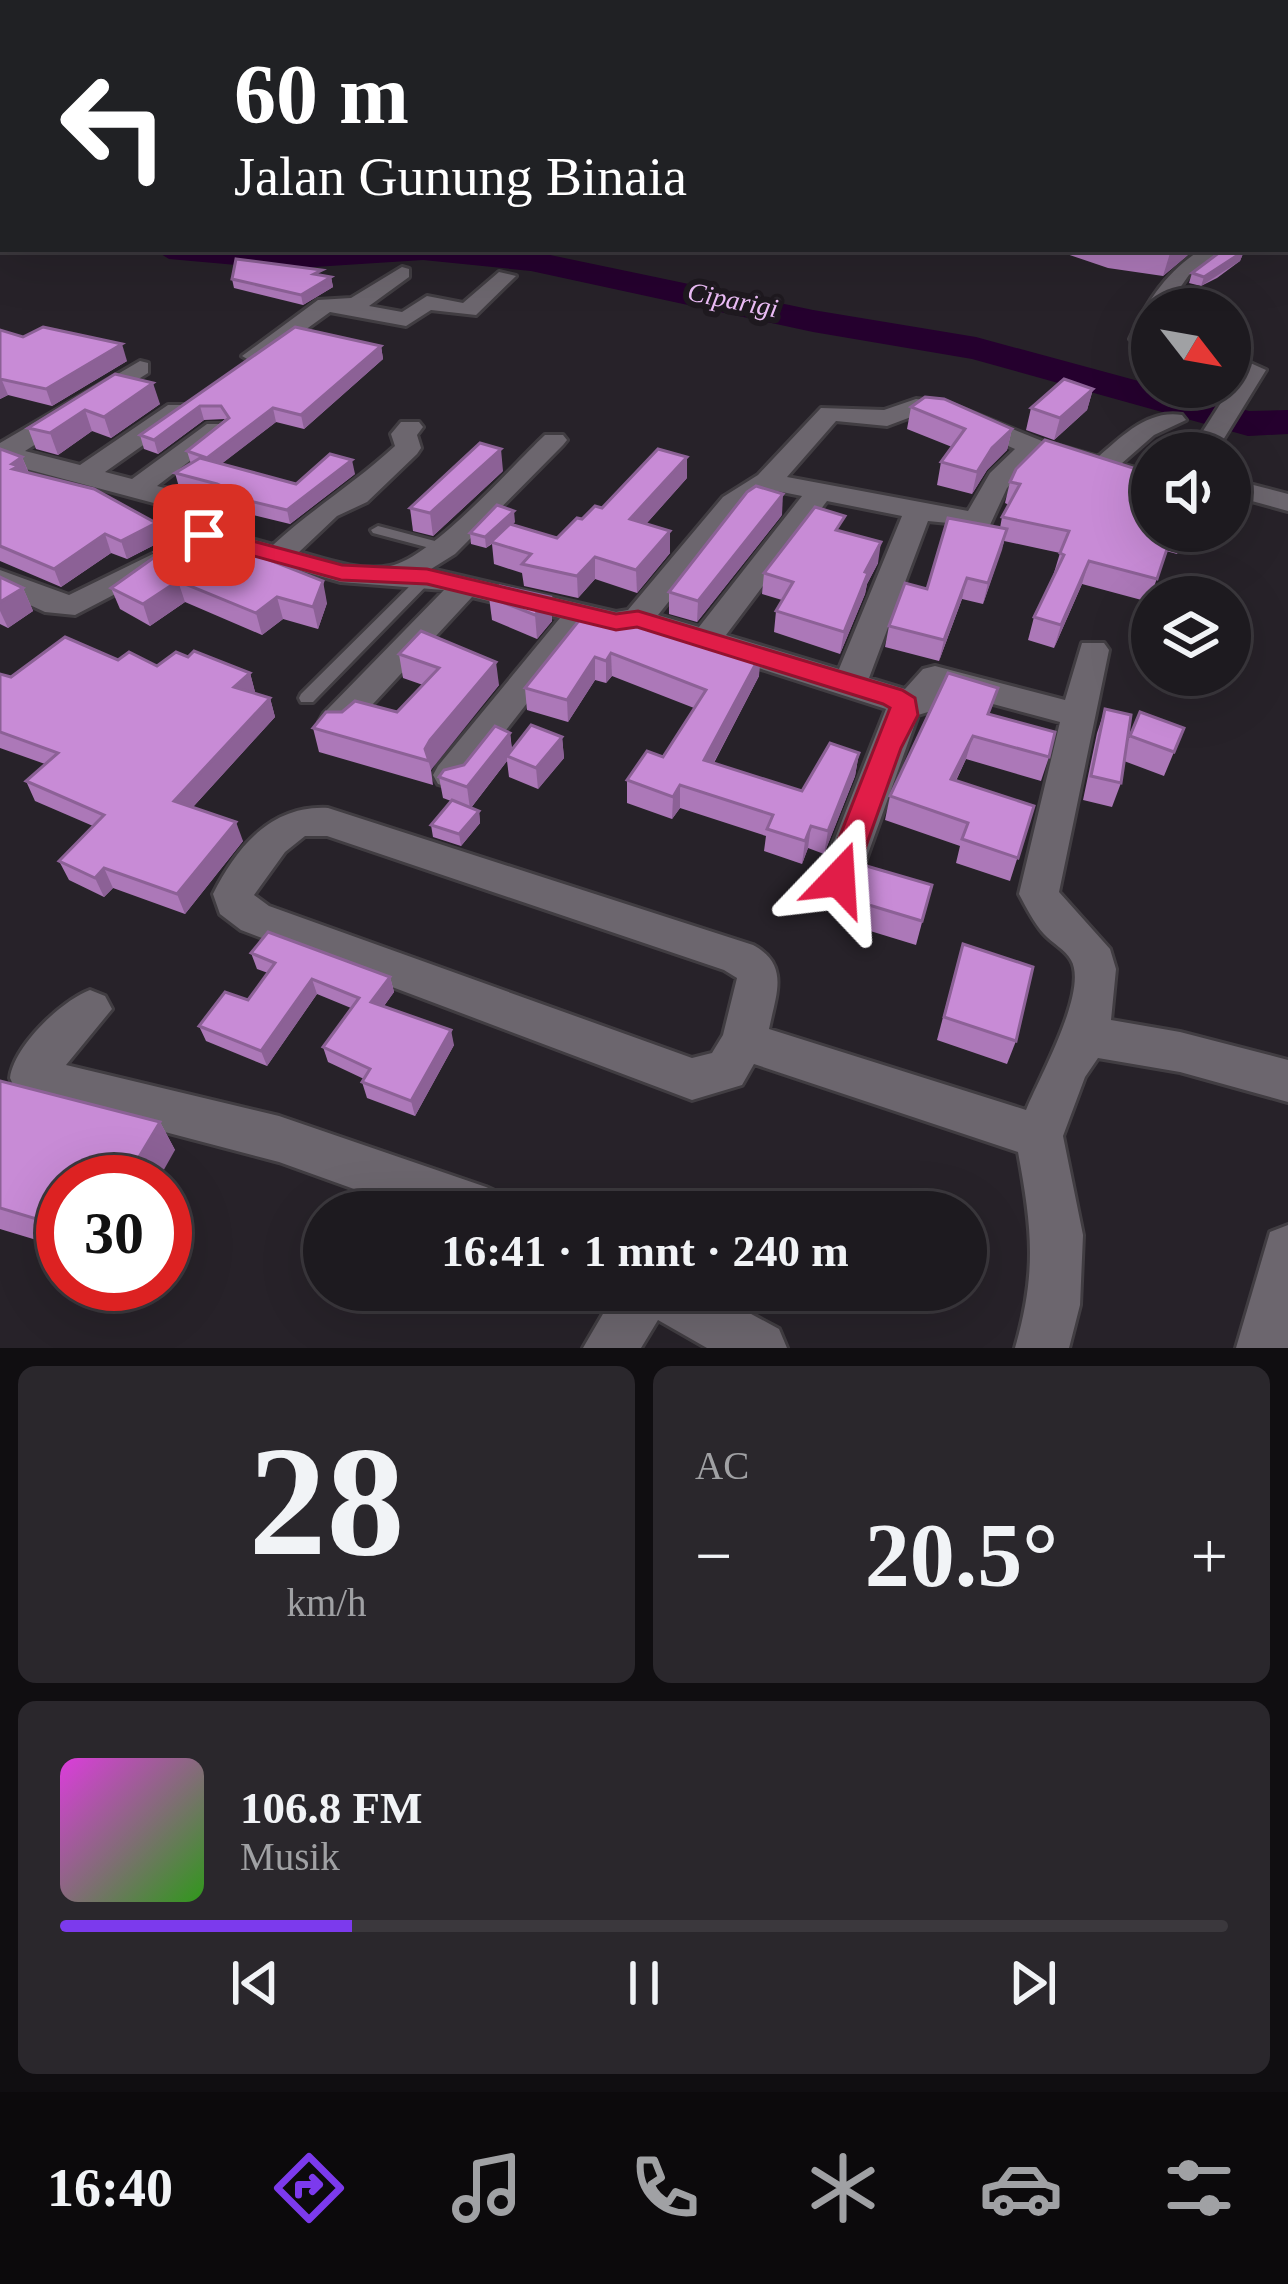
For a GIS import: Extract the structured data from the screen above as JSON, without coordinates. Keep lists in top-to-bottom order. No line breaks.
{"water":["Ciparigi"],"north":"bottom right","page":{"turn":["60 m","Jalan Gunung Binaia"],"limit":"30","trip":"16:41 · 1 mnt · 240 m","tile":[["28","km/h"],"AC"],"heat":["−","20.5°","+"],"song":["106.8 FM","Musik"],"tabs":"16:40"}}
